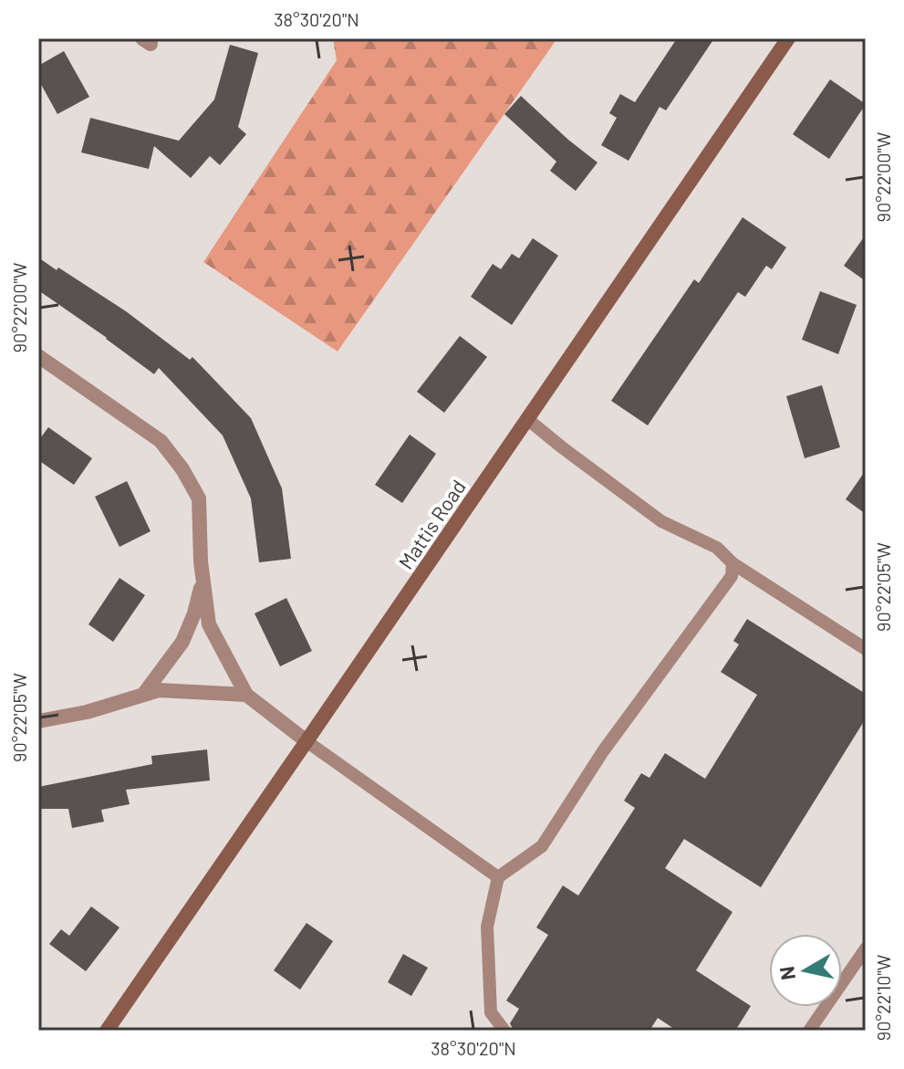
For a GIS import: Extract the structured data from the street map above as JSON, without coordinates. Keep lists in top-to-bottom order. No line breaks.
{"streets":{"main road":["Mattis Road"]},"north":"left","coordinates":["38°30'20\"N","90°22'00\"W","90°22'05\"W","90°22'10\"W"]}
